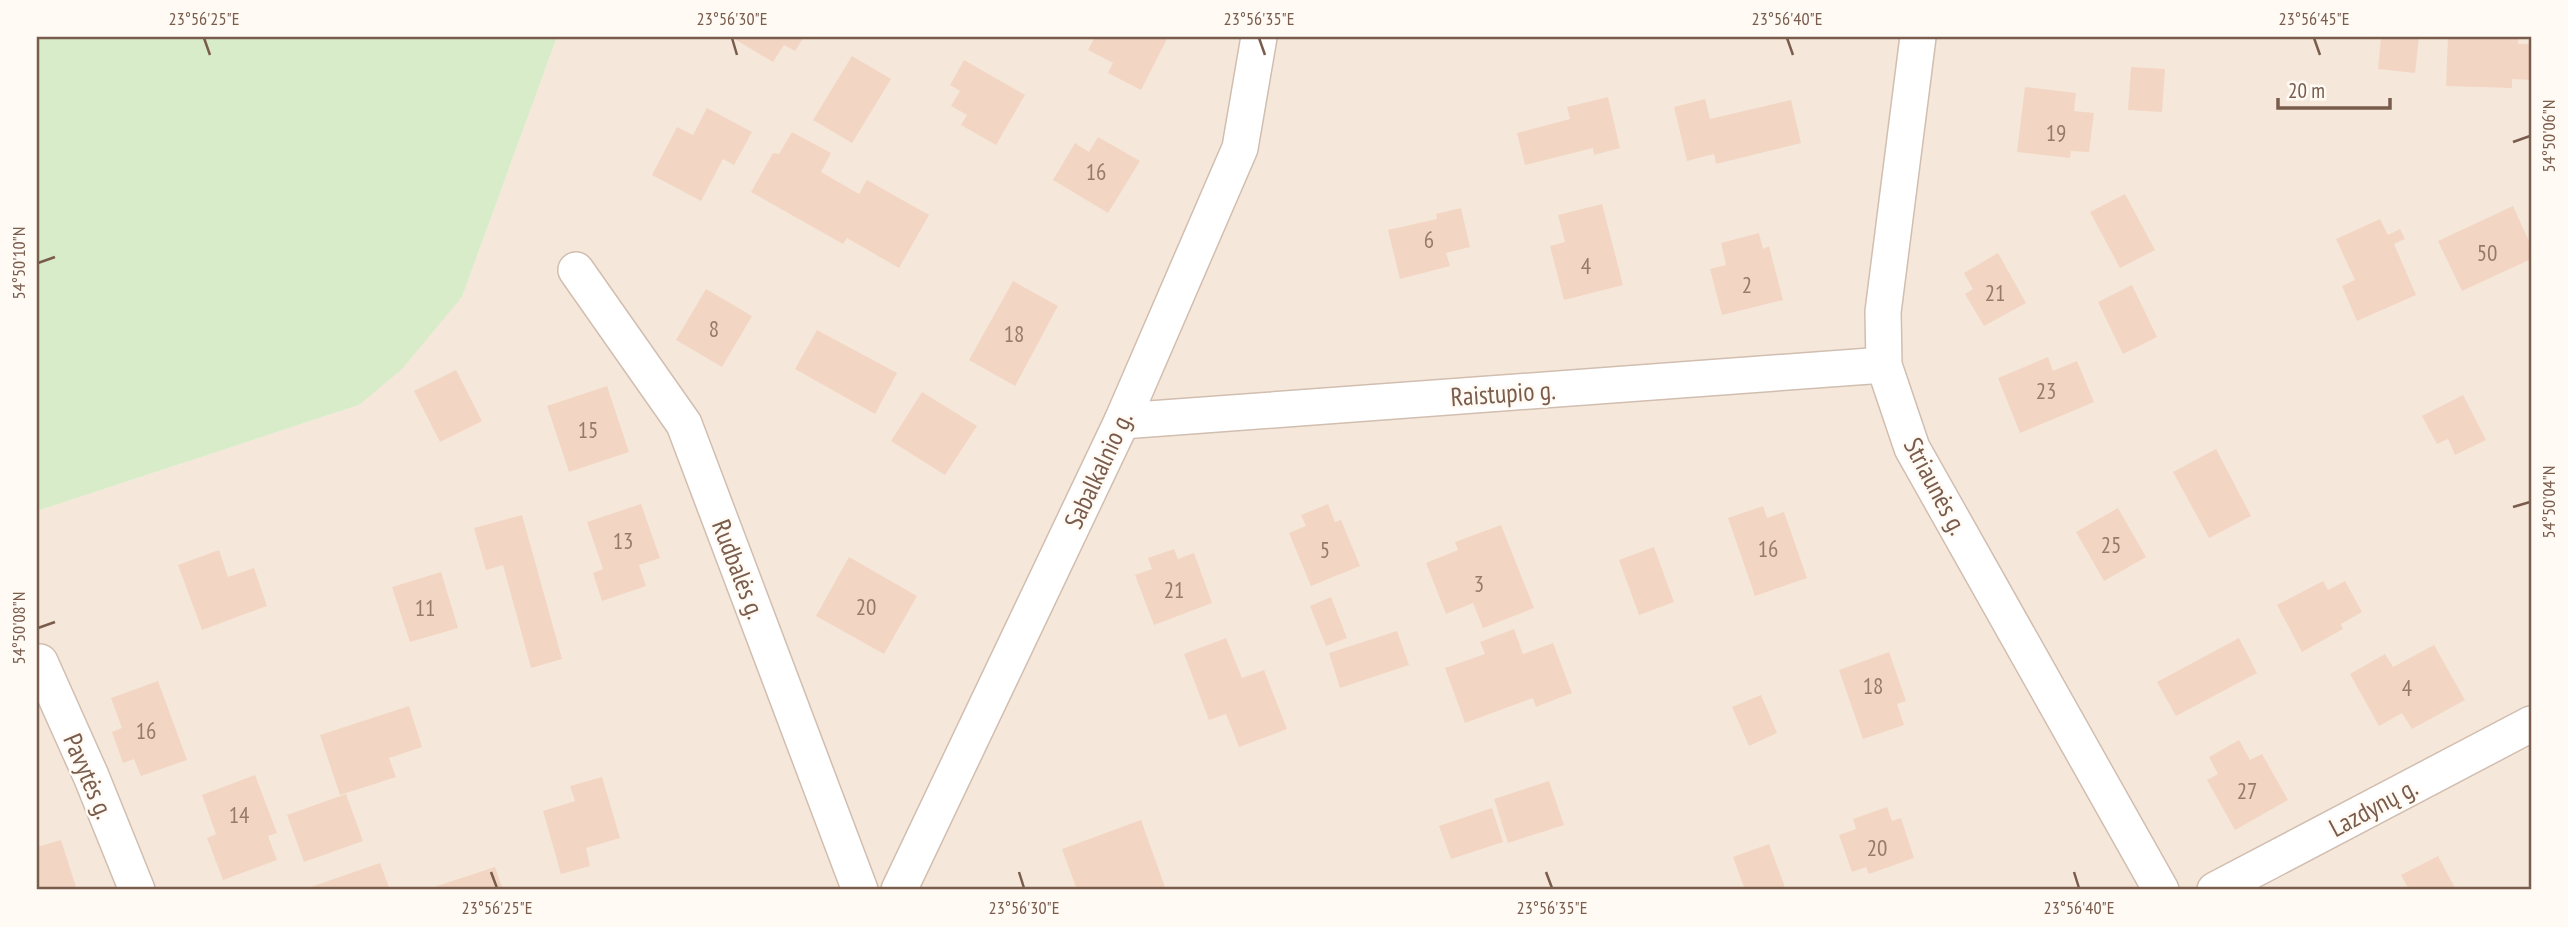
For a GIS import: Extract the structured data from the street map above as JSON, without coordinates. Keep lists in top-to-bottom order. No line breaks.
{"streets":{"street":["Raistupio g.","Sabalkalnio g.","Striaunės g.","Rudbalės g.","Pavytės g.","Lazdynų g."]},"crossings":[["Raistupio g.","Sabalkalnio g."],["Raistupio g.","Striaunės g."]],"house_numbers":["19","16","6","50","4","2","21","8","18","23","15","13","25","16","5","3","21","20","11","18","4","16","27","14","20"],"scale_bar":"20 m","coordinates":["23°56'25\"E","23°56'30\"E","23°56'35\"E","23°56'40\"E","23°56'45\"E","54°50'06\"N","54°50'10\"N","54°50'04\"N","54°50'08\"N"]}
